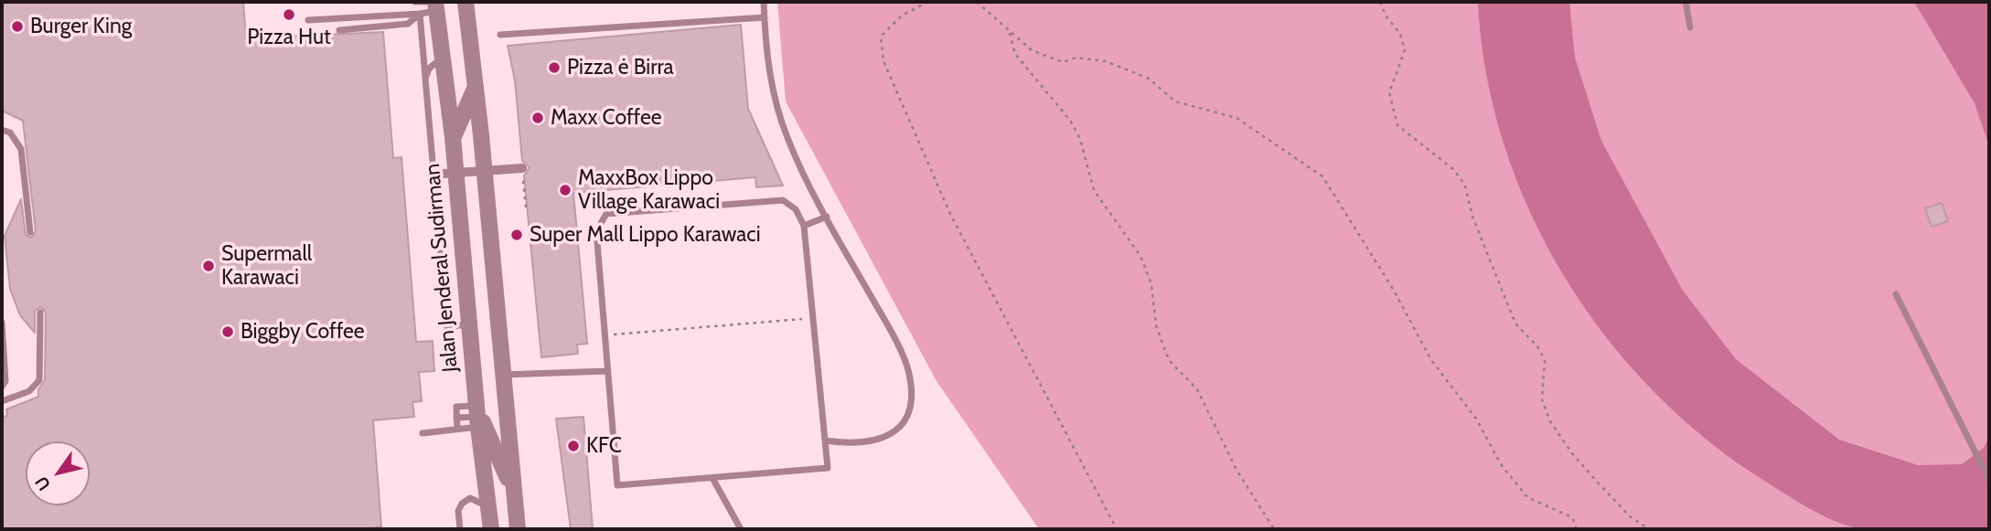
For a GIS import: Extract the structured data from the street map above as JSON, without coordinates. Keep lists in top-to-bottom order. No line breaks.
{"streets":{"street":["Jalan Jenderal Sudirman"]},"places":["Pizza Hut","Burger King","Pizza ė Birra","Maxx Coffee","MaxxBox Lippo Village Karawaci","Super Mall Lippo Karawaci","Supermall Karawaci","Biggby Coffee","KFC"],"north":"bottom left"}
